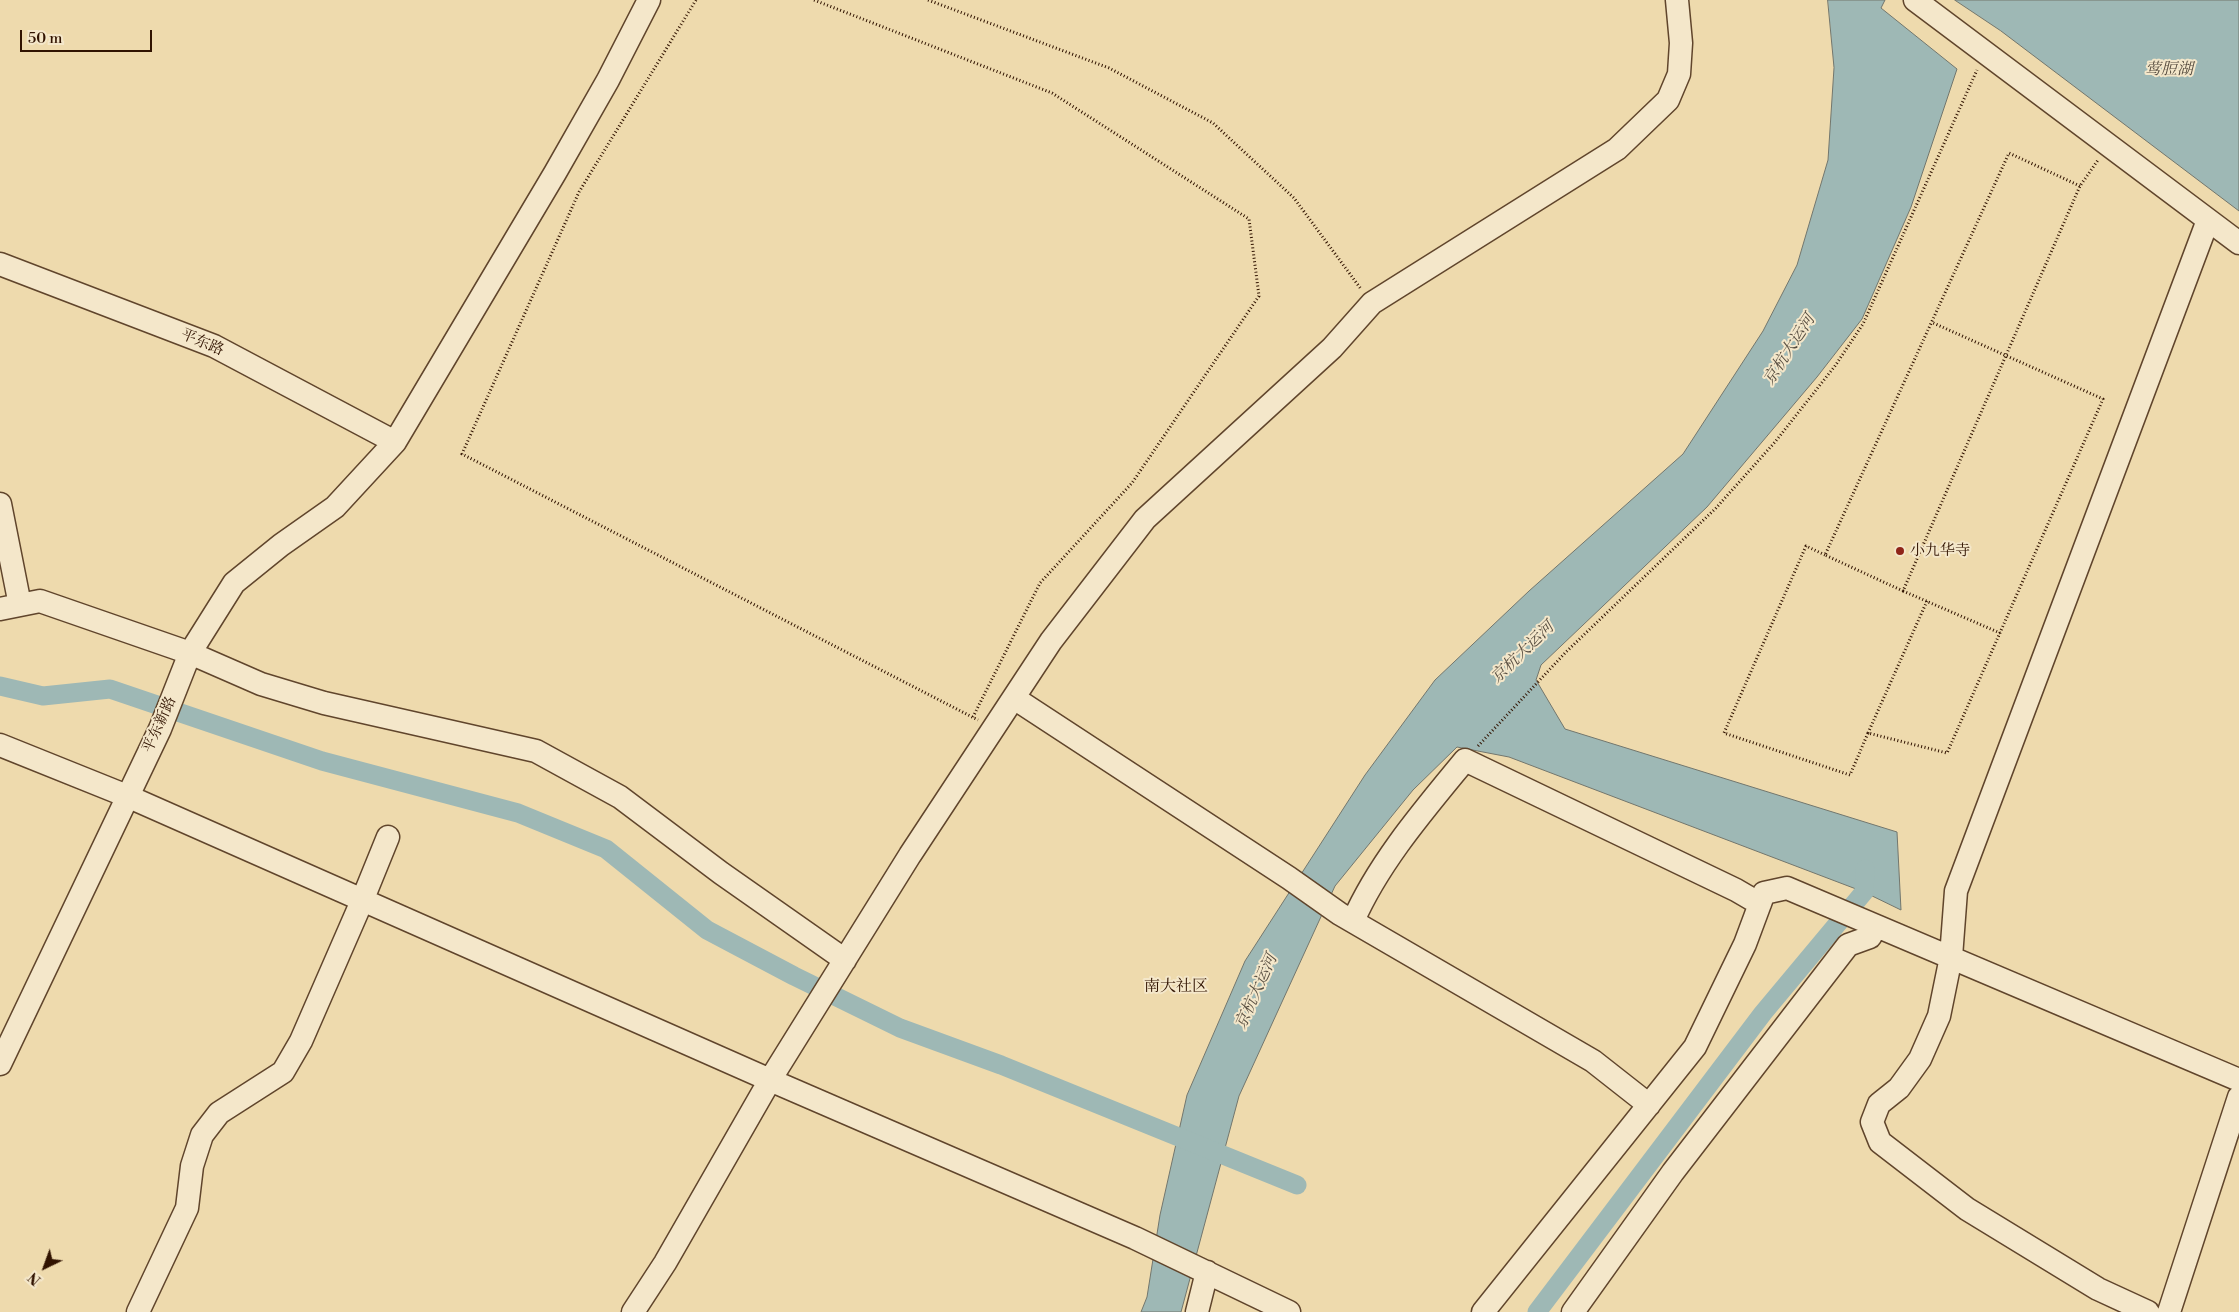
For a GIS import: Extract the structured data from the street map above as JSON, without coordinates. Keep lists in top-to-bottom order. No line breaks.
{"streets":{"street":["平东路","平东新路"]},"crossings":[["平东路","平东新路"]],"districts":["南大社区"],"water":["莺脰湖","京杭大运河"],"places":["小九华寺"],"scale_bar":"50 m","north":"bottom left"}
